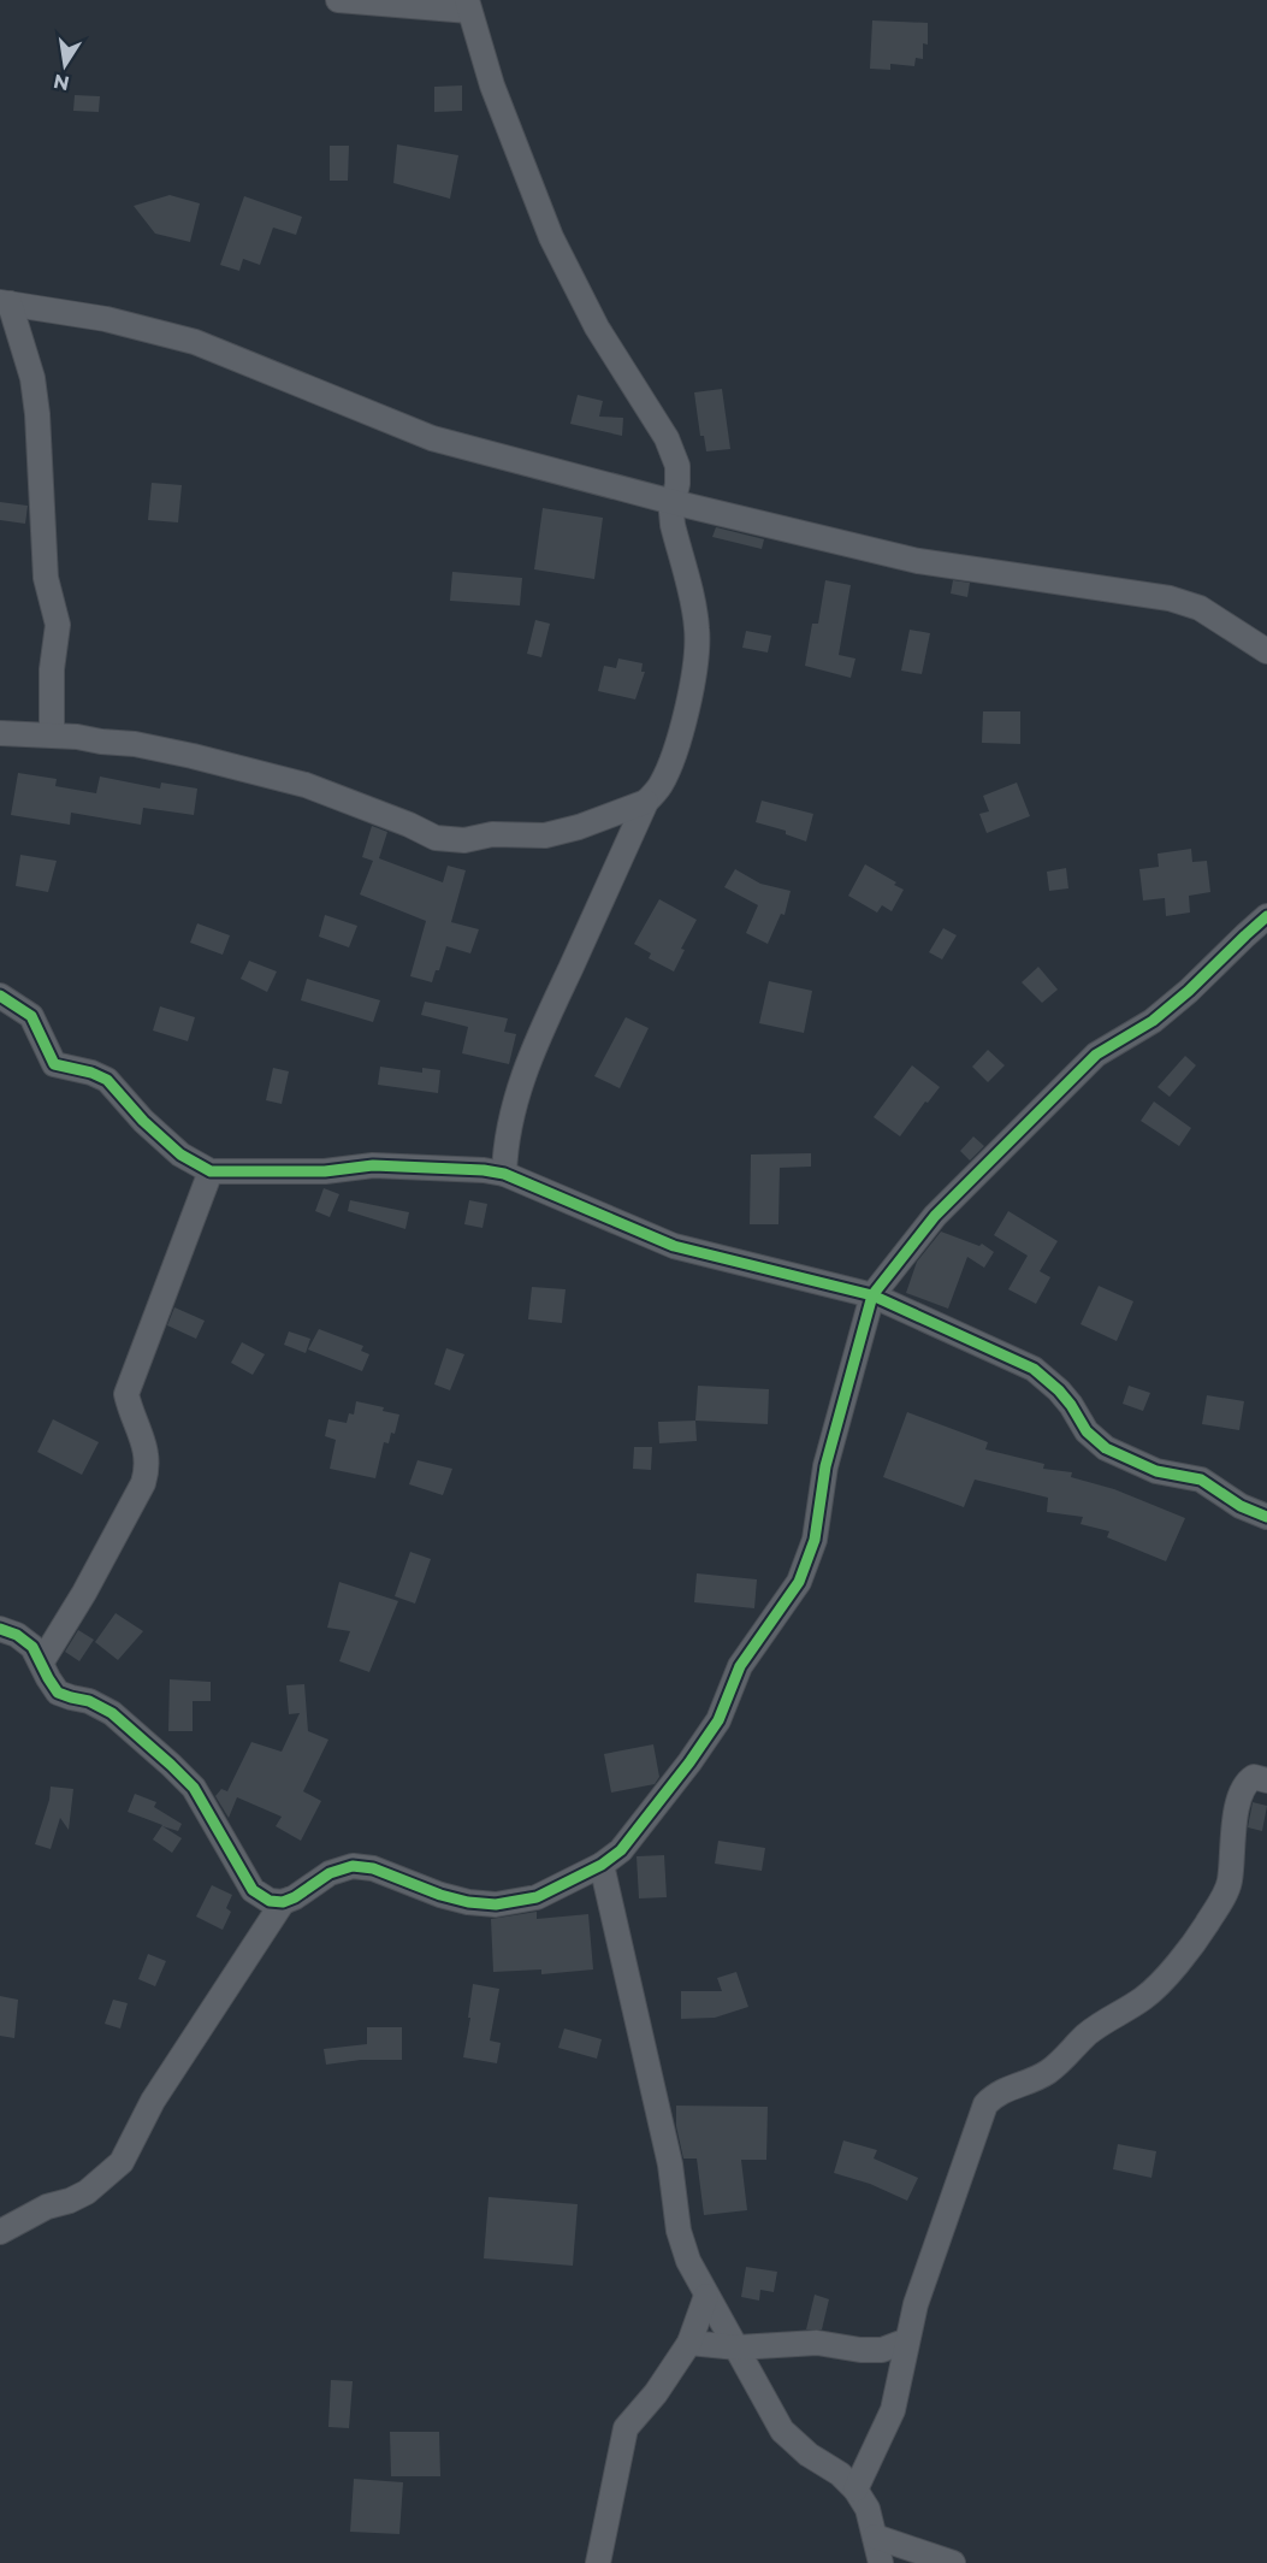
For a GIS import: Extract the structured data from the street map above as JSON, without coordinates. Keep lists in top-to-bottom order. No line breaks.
{"north":"bottom"}
